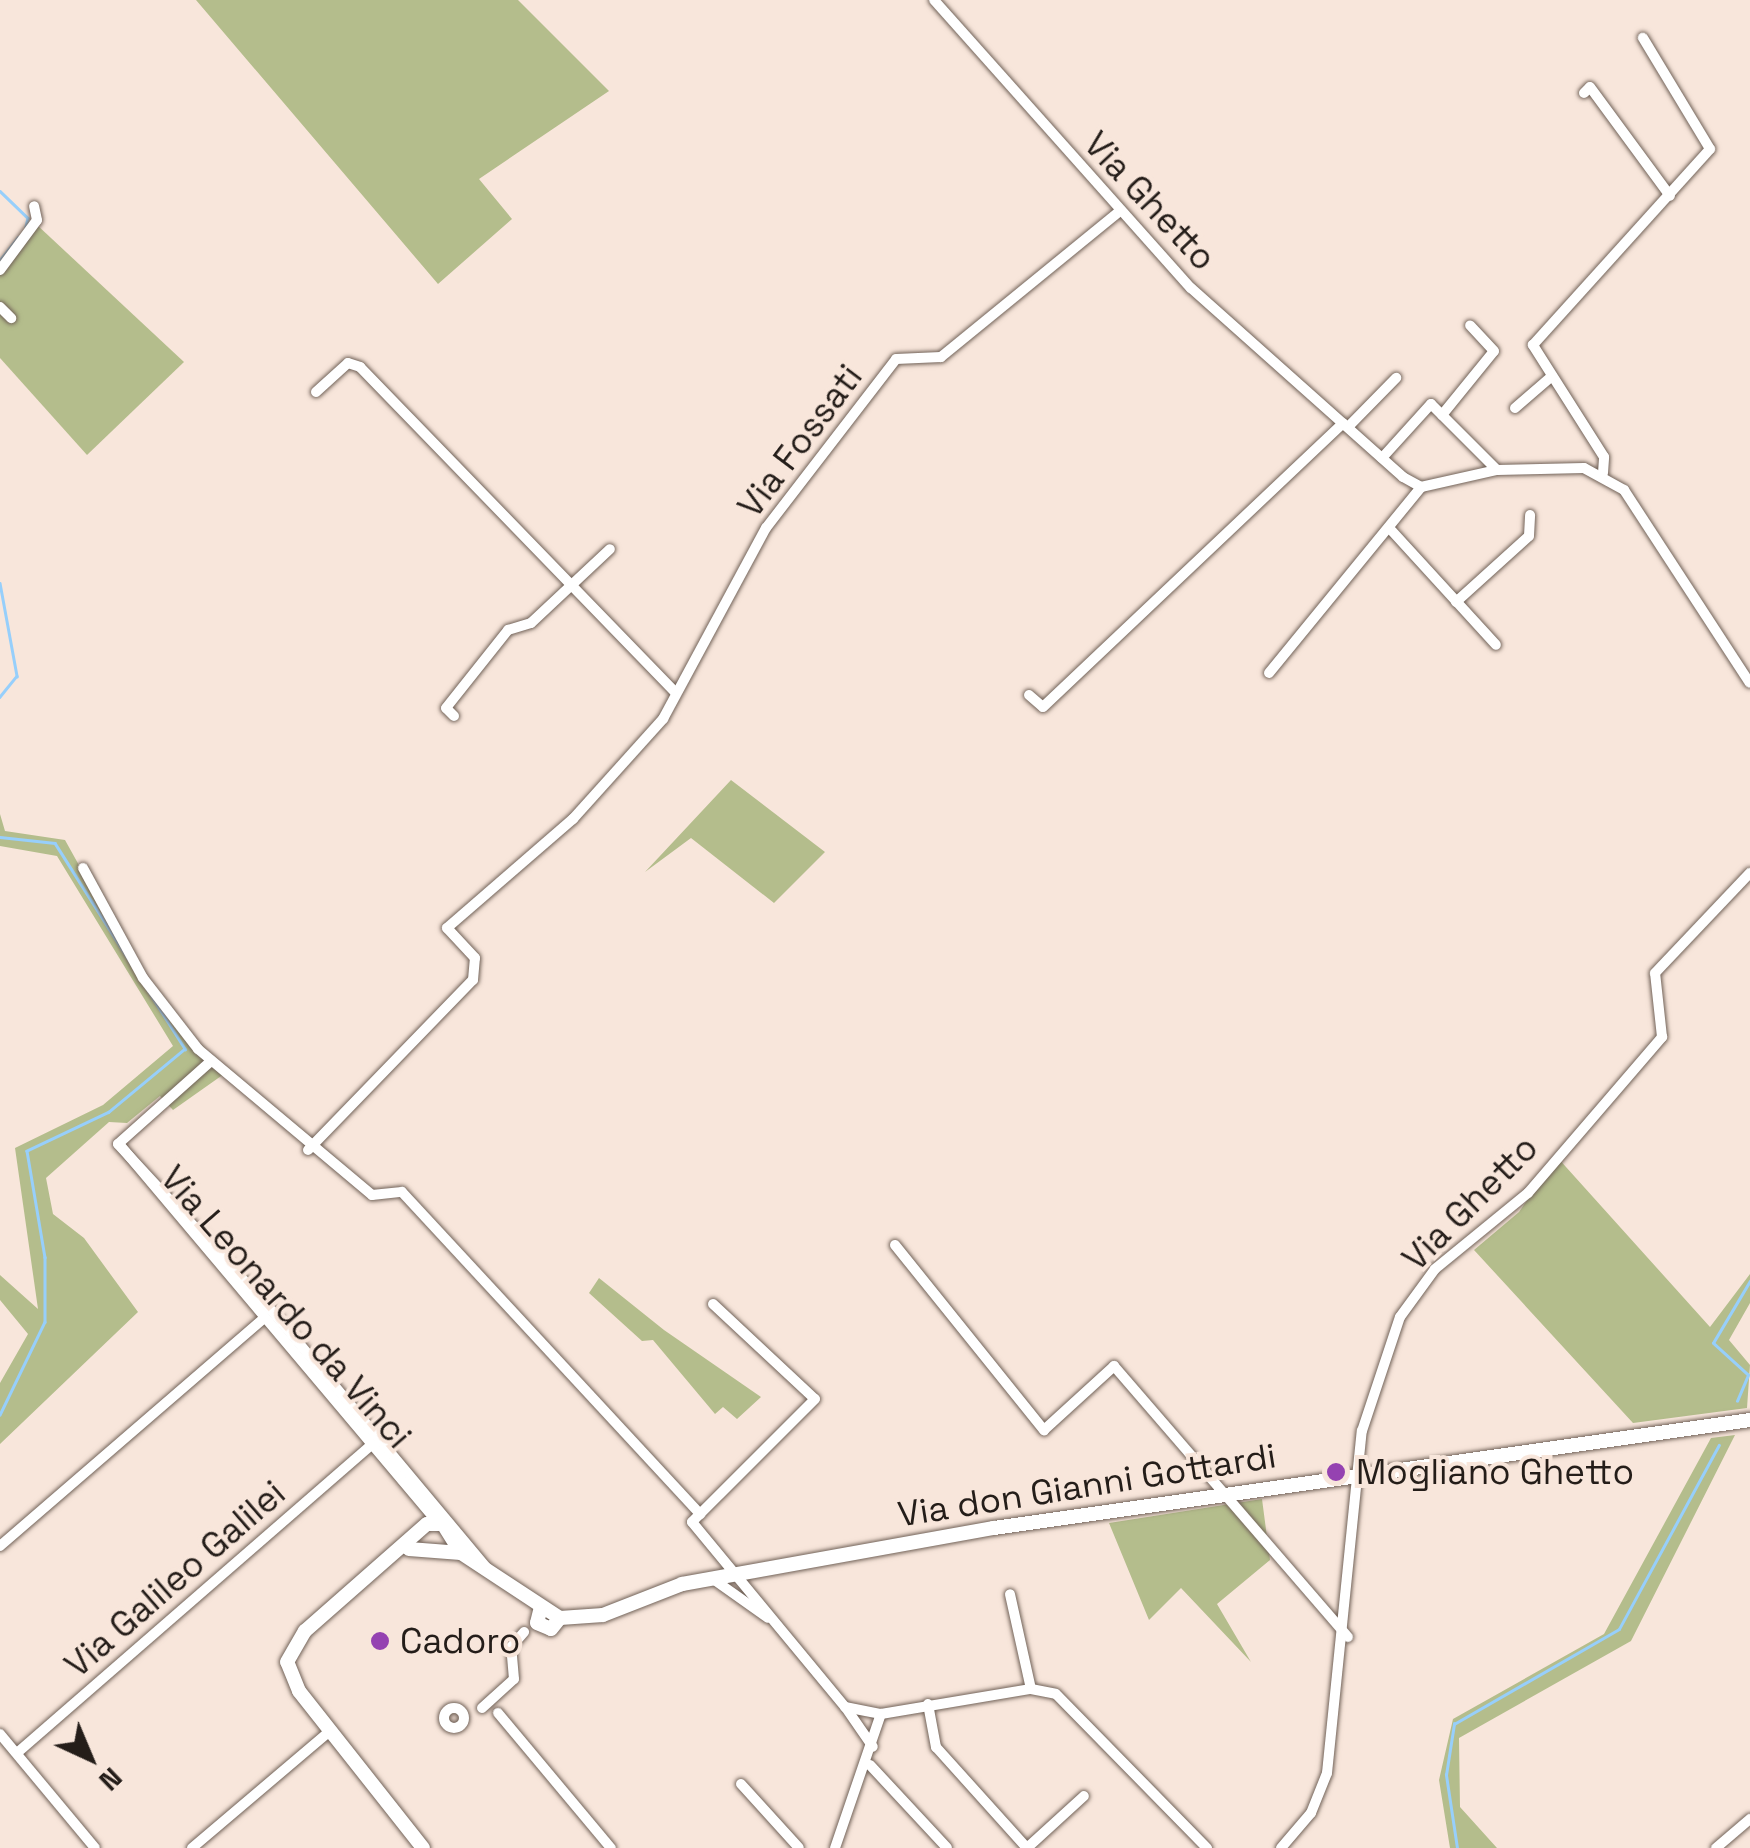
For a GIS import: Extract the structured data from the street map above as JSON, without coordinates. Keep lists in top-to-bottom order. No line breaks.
{"streets":{"main road":["Via don Gianni Gottardi"],"street":["Via Ghetto","Via Fossati","Via Leonardo da Vinci","Via Galileo Galilei"]},"crossings":[["Via Ghetto","Via Fossati"],["Via Ghetto","Via don Gianni Gottardi"],["Via Leonardo da Vinci","Via Galileo Galilei"]],"places":["Mogliano Ghetto","Cadoro"],"north":"bottom right"}
